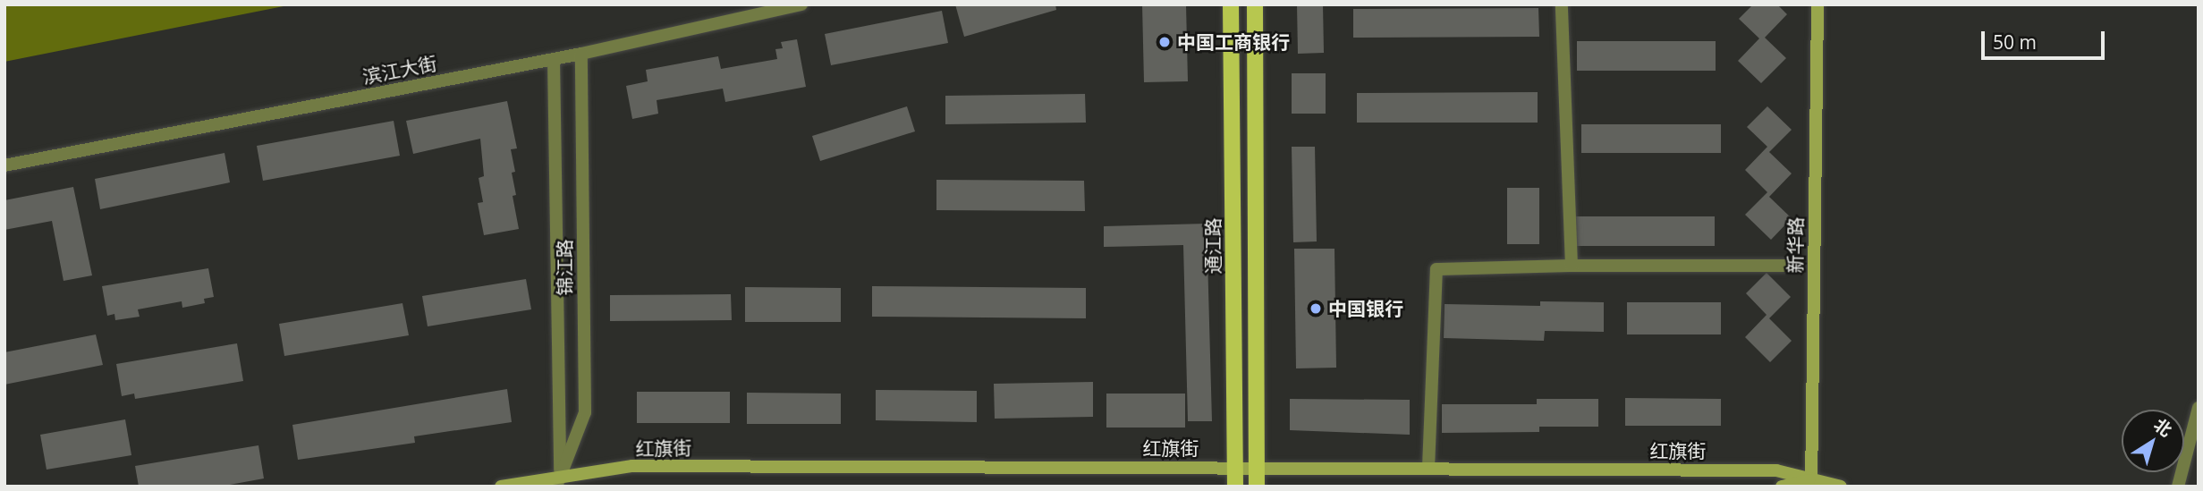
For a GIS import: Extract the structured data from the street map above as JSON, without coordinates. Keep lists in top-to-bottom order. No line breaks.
{"streets":{"main road":["新华路","通江路","红旗街"],"street":["滨江大街","锦江路"]},"crossings":[["滨江大街","锦江路"],["新华路","红旗街"],["通江路","红旗街"],["锦江路","红旗街"]],"places":["中国工商银行","中国银行"],"scale_bar":"50 m","north":"top right"}
